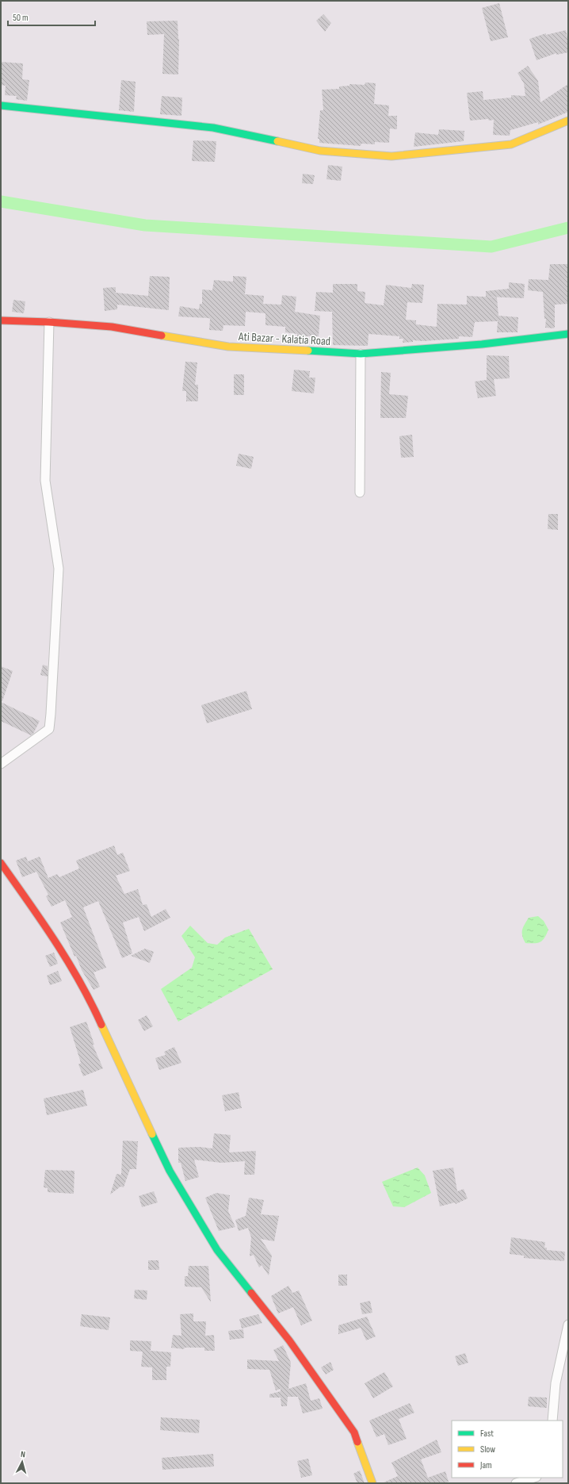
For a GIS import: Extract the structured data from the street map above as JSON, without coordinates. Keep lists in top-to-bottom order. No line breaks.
{"streets":{"street":["Ati Bazar - Kalatia Road"]},"legend":["Fast","Slow","Jam"],"scale_bar":"50 m","north":"top"}
